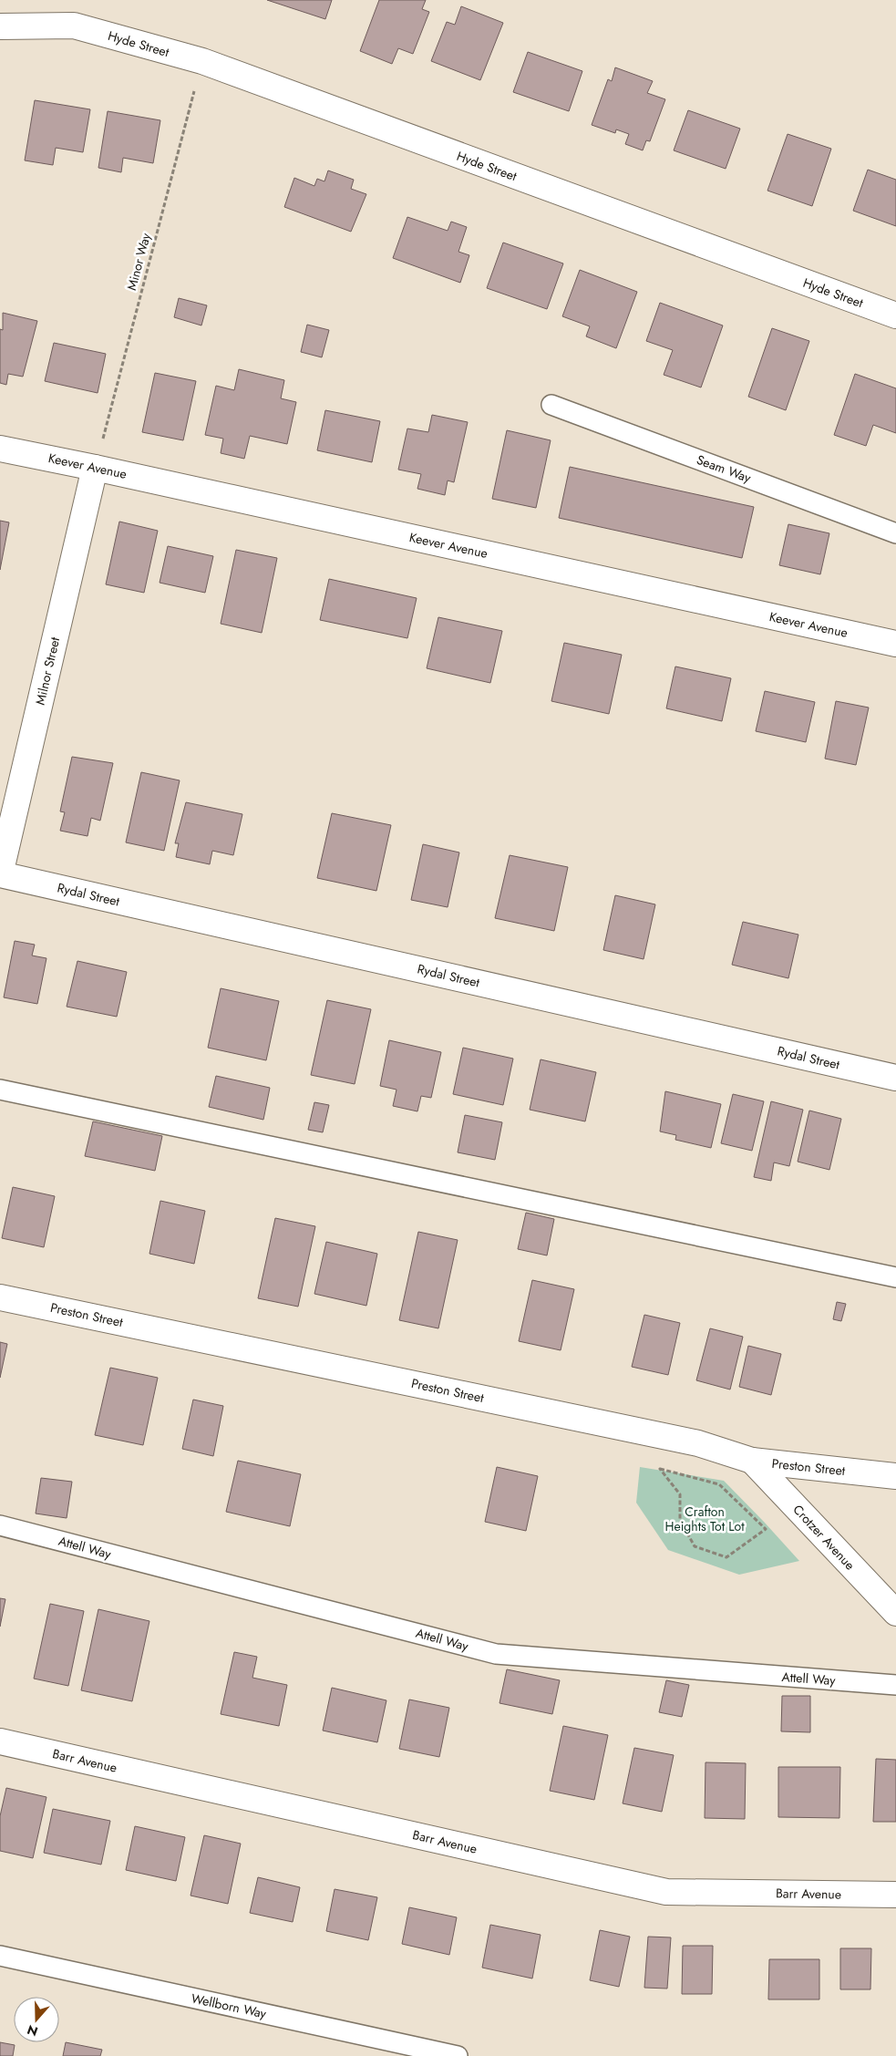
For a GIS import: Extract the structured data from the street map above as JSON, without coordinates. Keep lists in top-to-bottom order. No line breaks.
{"streets":{"street":["Hyde Street","Keever Avenue","Milnor Street","Rydal Street","Preston Street","Crotzer Avenue","Barr Avenue"],"lane":["Seam Way","Attell Way","Wellborn Way"],"path":["Minor Way"]},"crossings":[["Hyde Street","Minor Way"],["Minor Way","Keever Avenue"],["Minor Way","Milnor Street"],["Keever Avenue","Milnor Street"],["Milnor Street","Rydal Street"],["Preston Street","Crotzer Avenue"]],"parks":["Crafton Heights Tot Lot"],"north":"bottom"}
